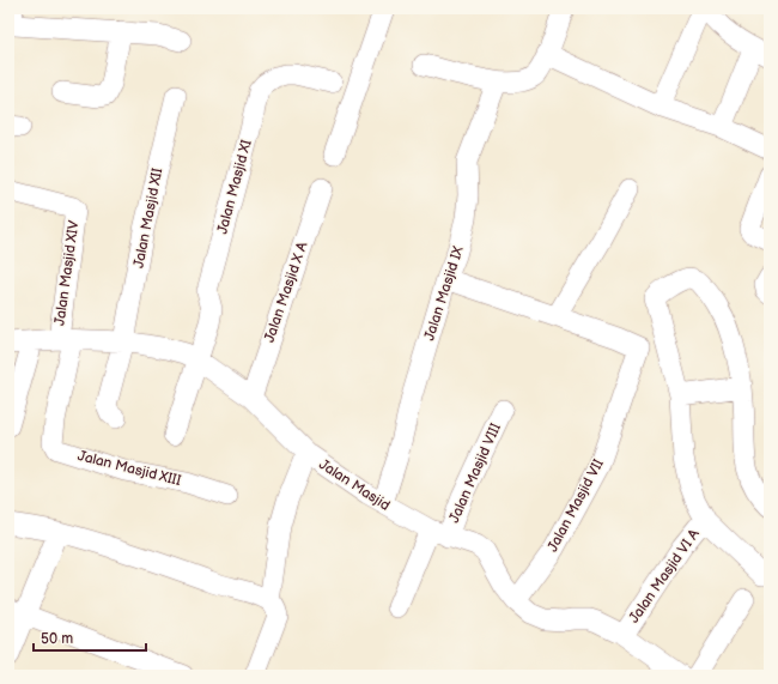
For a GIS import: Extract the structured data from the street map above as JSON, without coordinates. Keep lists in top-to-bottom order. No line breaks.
{"streets":{"street":["Jalan Masjid XI","Jalan Masjid XII","Jalan Masjid XIV","Jalan Masjid X A","Jalan Masjid IX","Jalan Masjid XIII","Jalan Masjid VIII","Jalan Masjid","Jalan Masjid VII","Jalan Masjid VI A"]},"crossings":[["Jalan Masjid XI","Jalan Masjid"],["Jalan Masjid XII","Jalan Masjid"],["Jalan Masjid XIV","Jalan Masjid XIII"],["Jalan Masjid XIV","Jalan Masjid"],["Jalan Masjid X A","Jalan Masjid"],["Jalan Masjid IX","Jalan Masjid"],["Jalan Masjid XIII","Jalan Masjid"],["Jalan Masjid VIII","Jalan Masjid"],["Jalan Masjid","Jalan Masjid VII"],["Jalan Masjid","Jalan Masjid VI A"]],"scale_bar":"50 m"}
